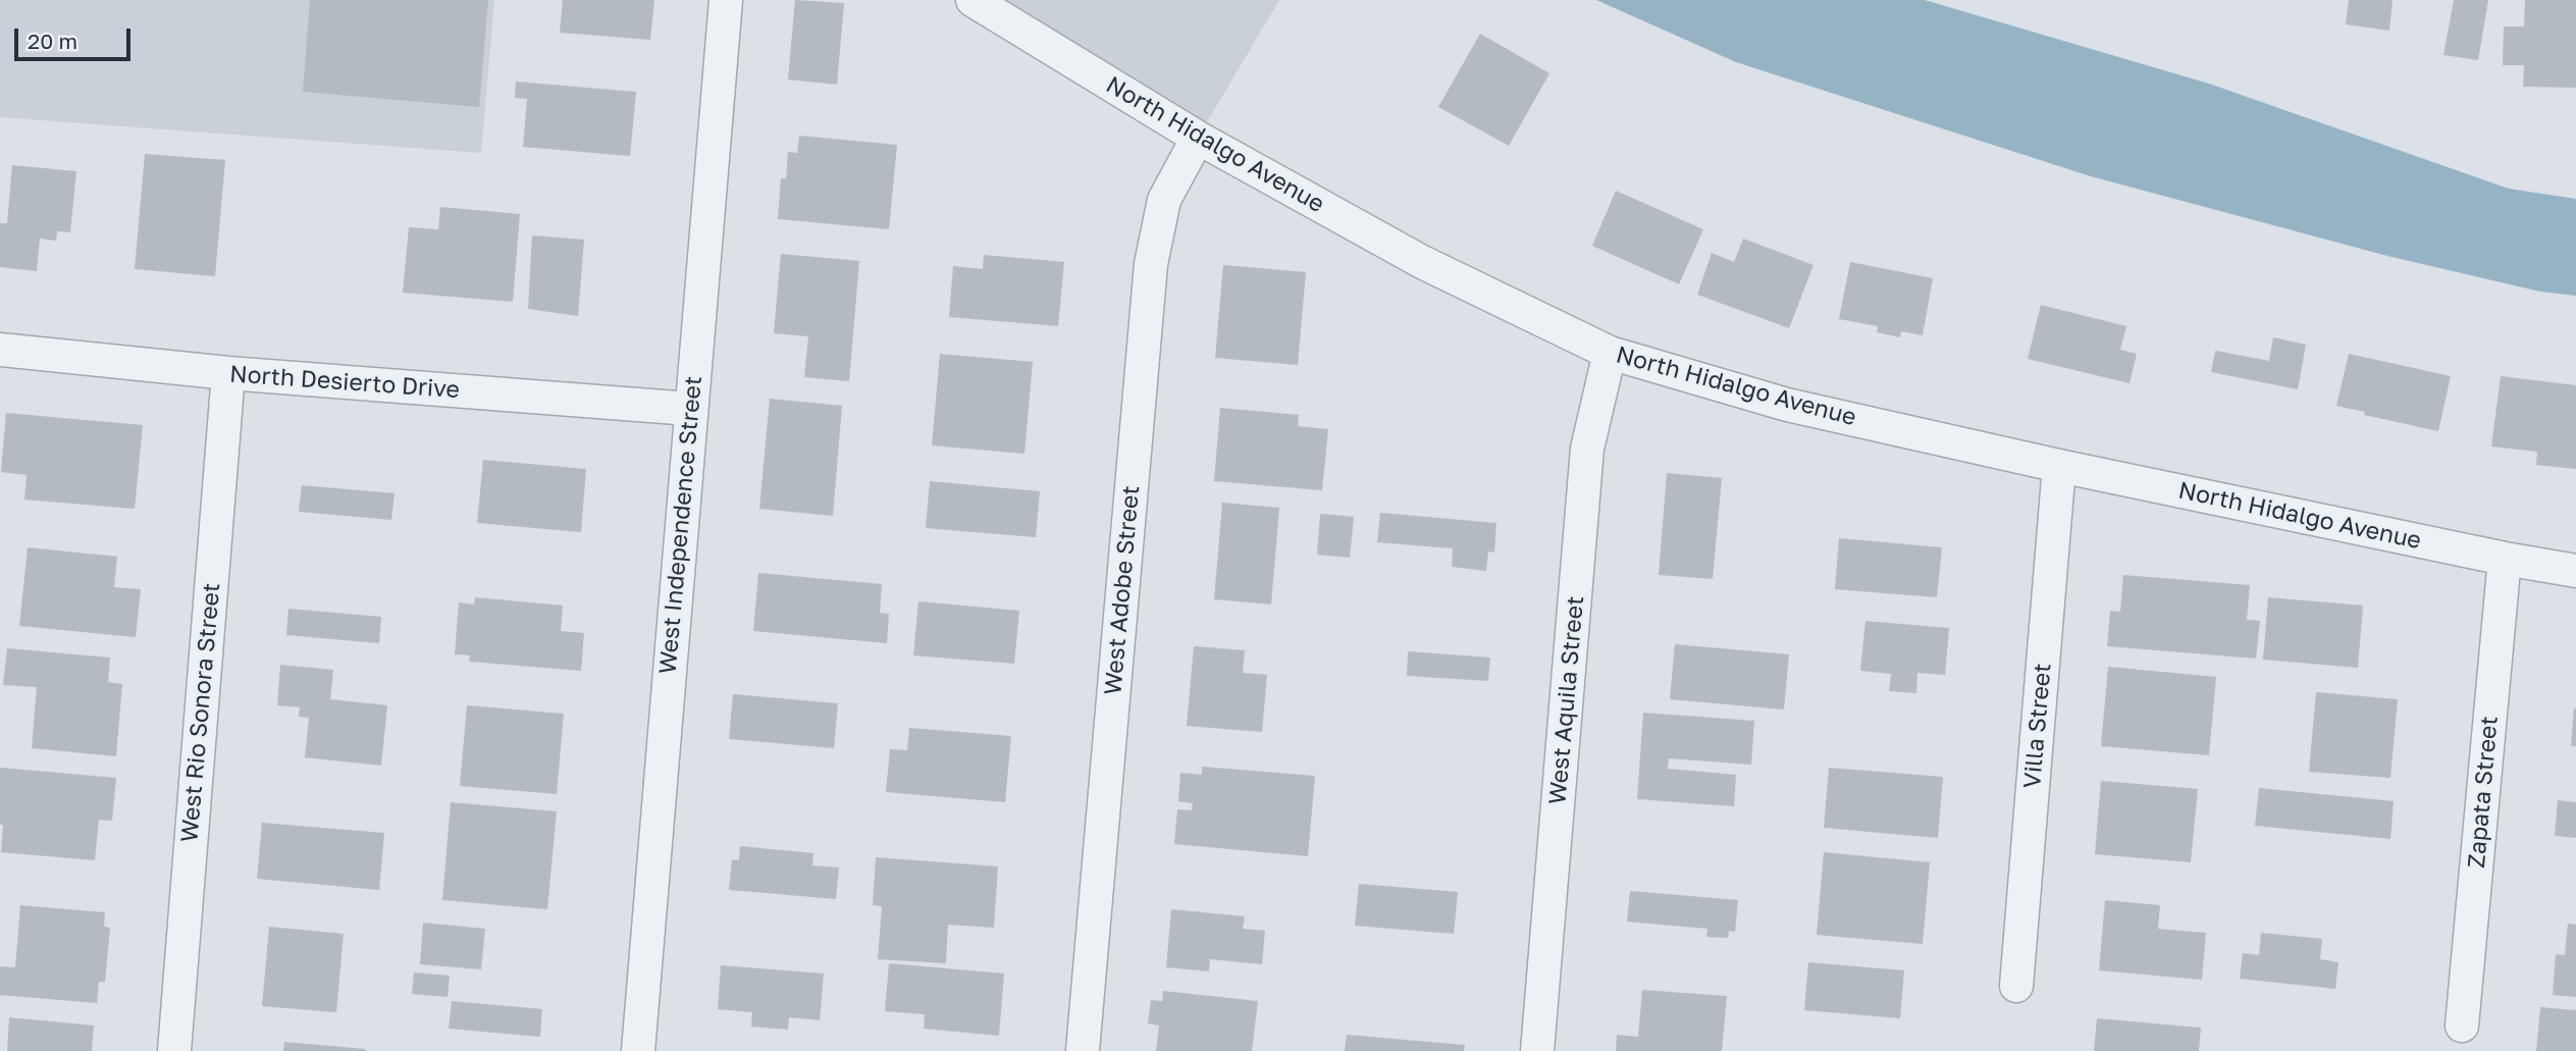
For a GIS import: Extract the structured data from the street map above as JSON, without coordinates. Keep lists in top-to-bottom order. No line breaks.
{"streets":{"street":["North Hidalgo Avenue","North Desierto Drive","West Independence Street","West Adobe Street","West Aquila Street","West Rio Sonora Street","Villa Street","Zapata Street"]},"crossings":[["North Hidalgo Avenue","West Adobe Street"],["North Hidalgo Avenue","West Aquila Street"],["North Hidalgo Avenue","Villa Street"],["North Hidalgo Avenue","Zapata Street"],["North Desierto Drive","West Independence Street"],["North Desierto Drive","West Rio Sonora Street"]],"scale_bar":"20 m"}
